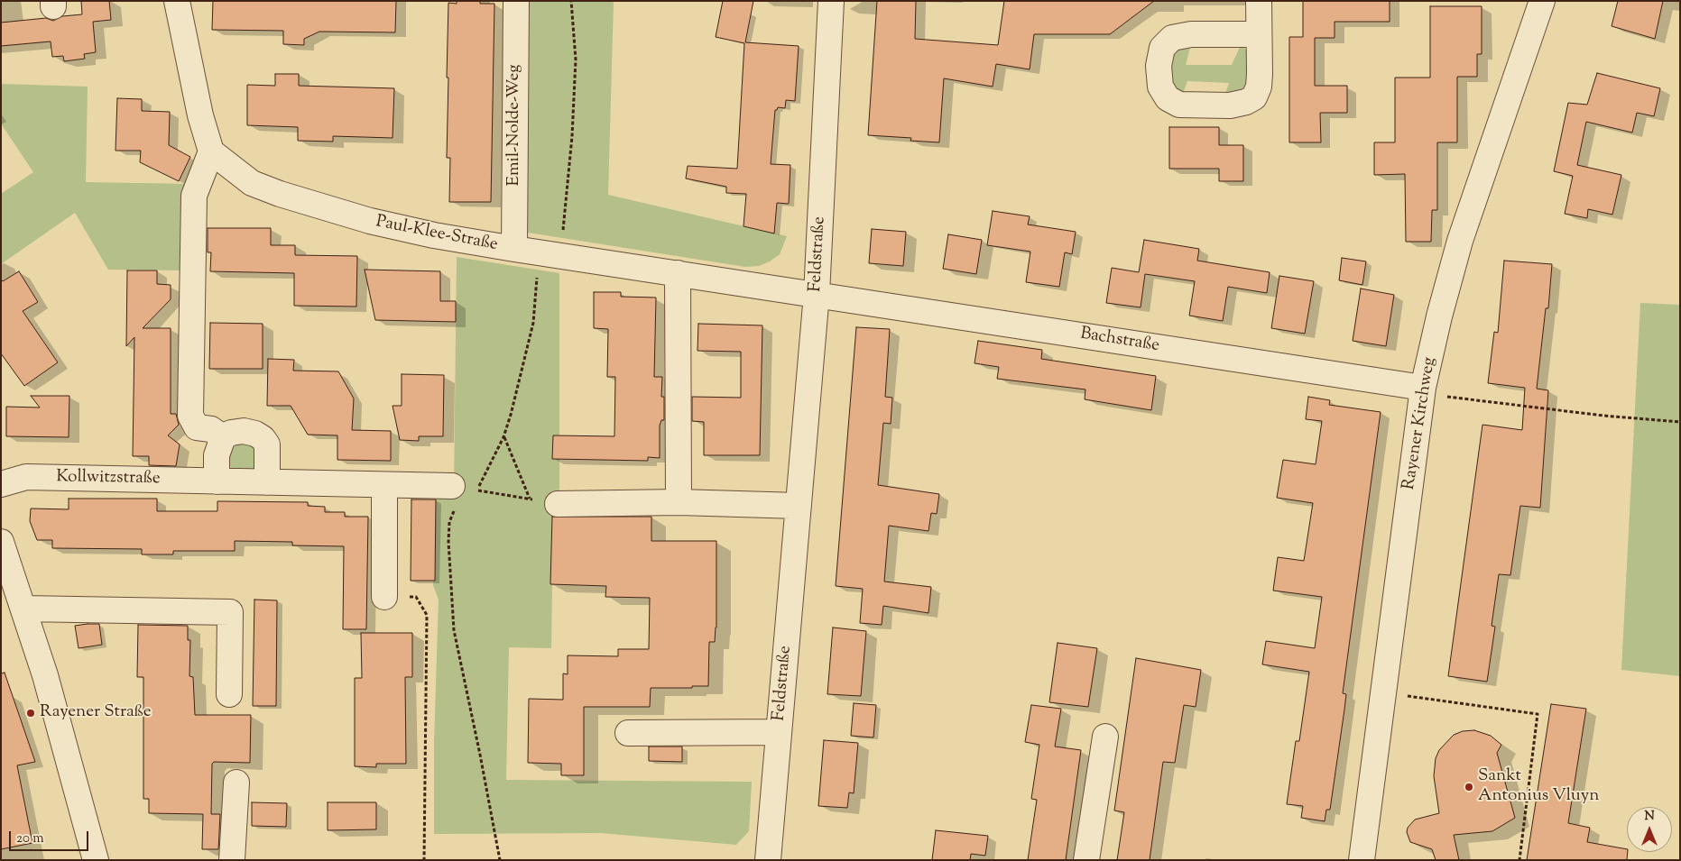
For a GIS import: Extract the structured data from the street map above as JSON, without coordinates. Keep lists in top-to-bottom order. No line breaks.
{"streets":{"street":["Emil-Nolde-Weg","Paul-Klee-Straße","Feldstraße","Bachstraße","Rayener Kirchweg","Kollwitzstraße"]},"crossings":[["Emil-Nolde-Weg","Paul-Klee-Straße"],["Paul-Klee-Straße","Feldstraße"],["Paul-Klee-Straße","Bachstraße"],["Feldstraße","Bachstraße"],["Bachstraße","Rayener Kirchweg"]],"places":["Rayener Straße","Sankt Antonius Vluyn"],"scale_bar":"20 m","north":"top"}
